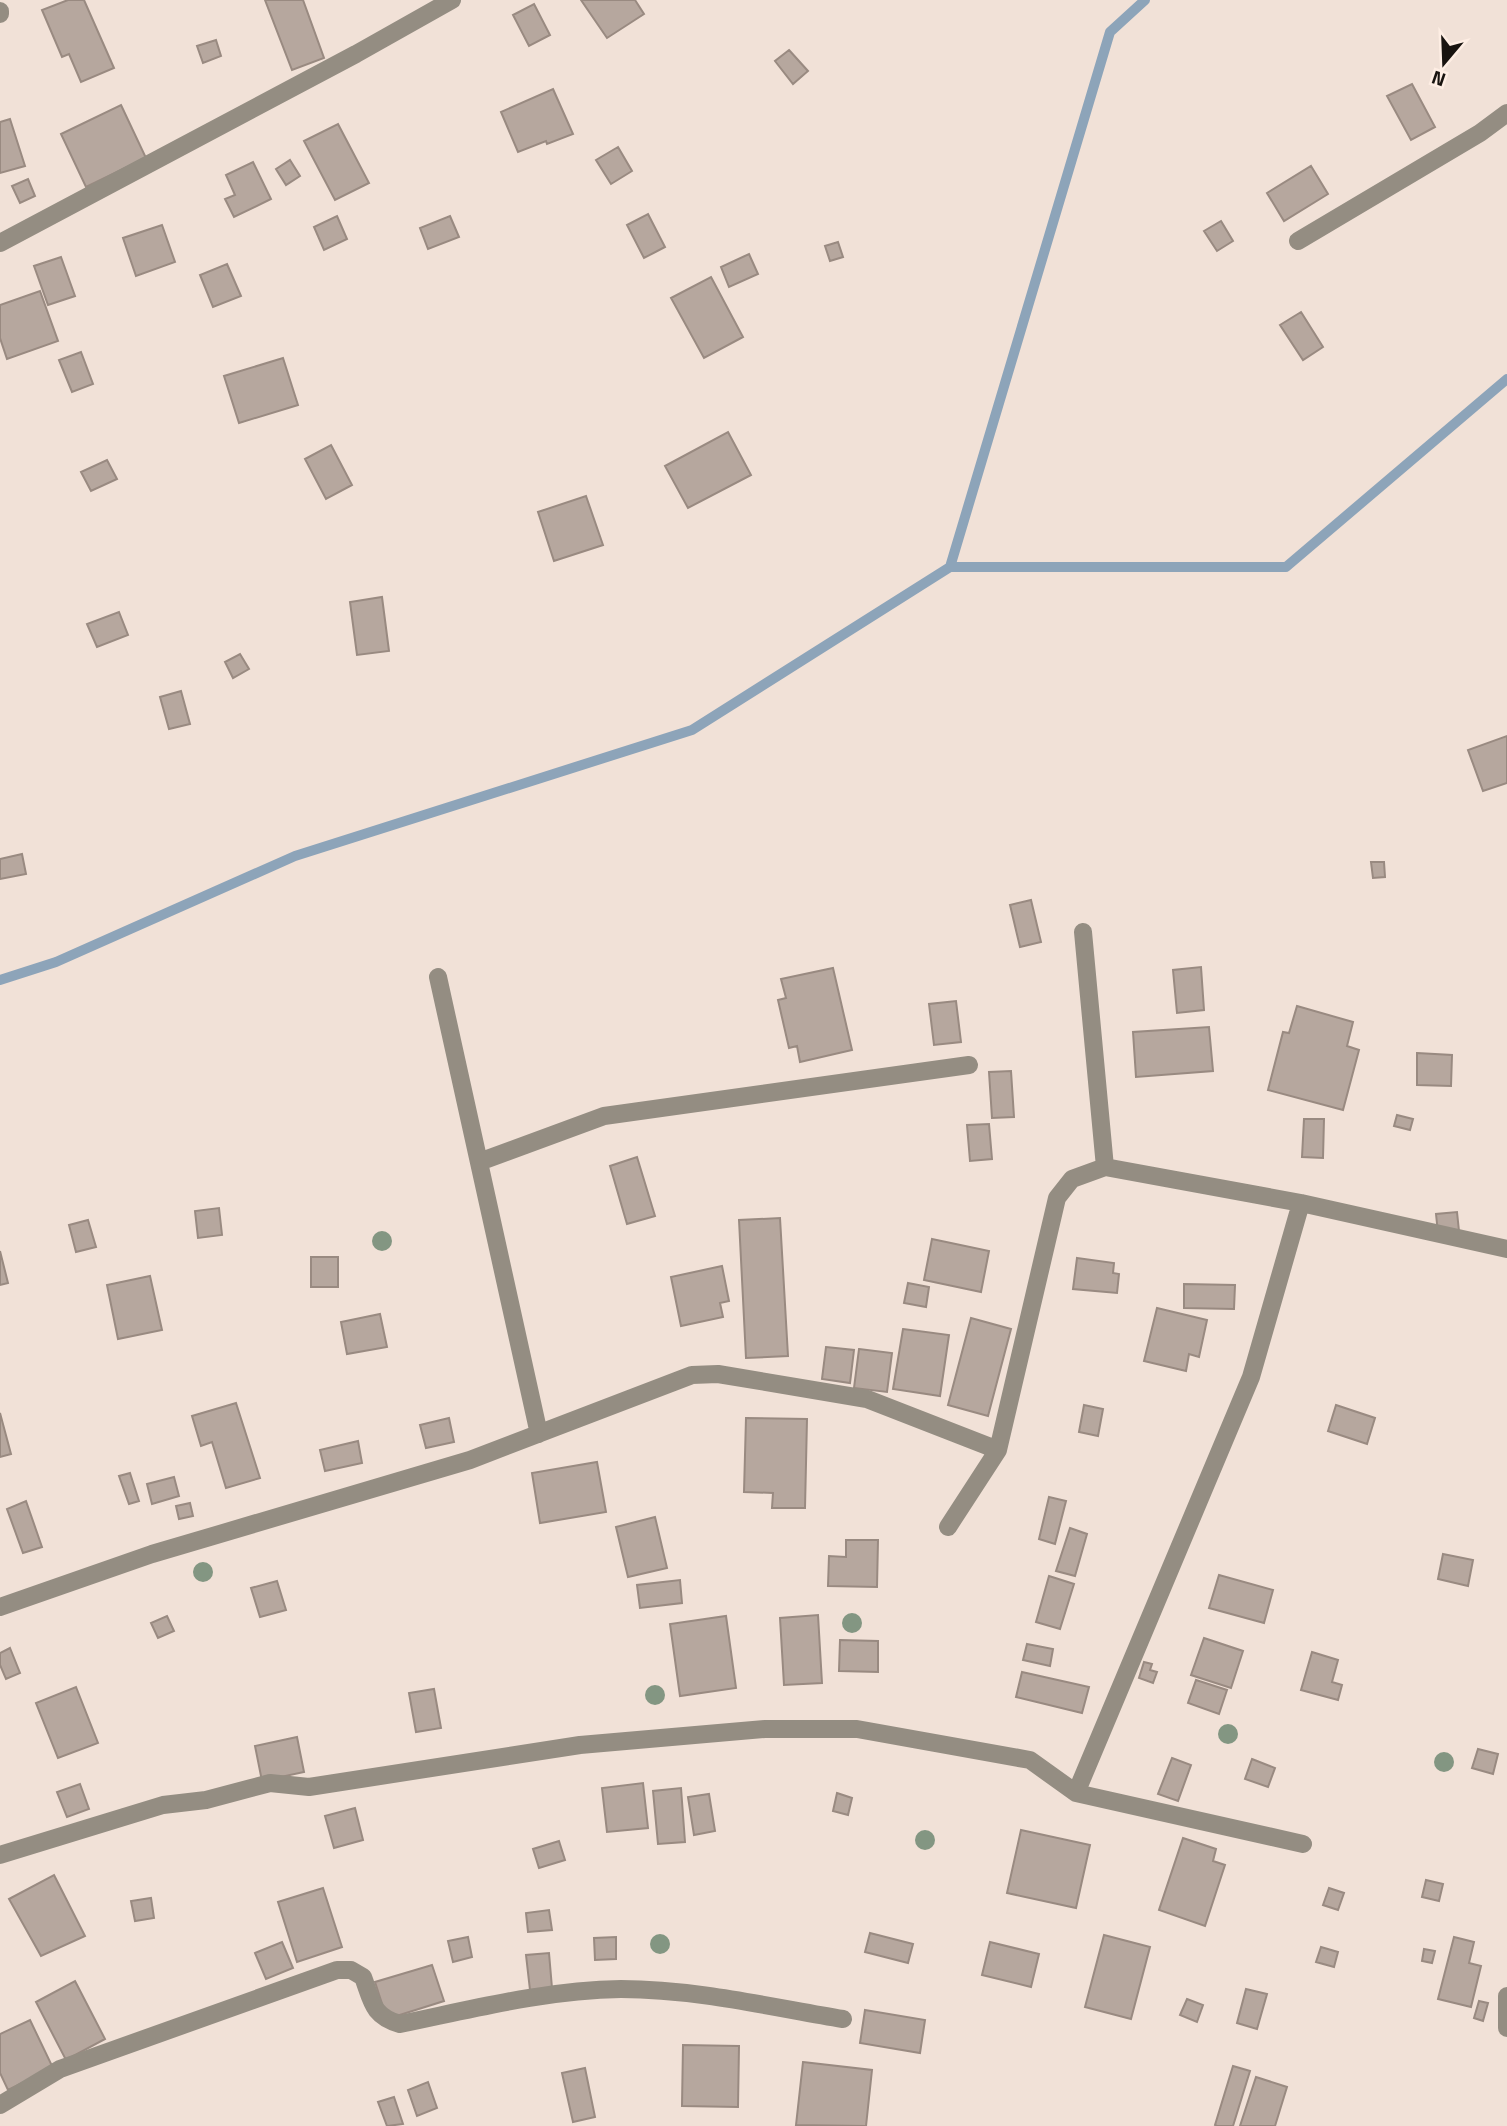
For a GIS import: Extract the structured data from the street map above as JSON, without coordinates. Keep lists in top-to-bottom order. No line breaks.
{"north":"bottom"}
